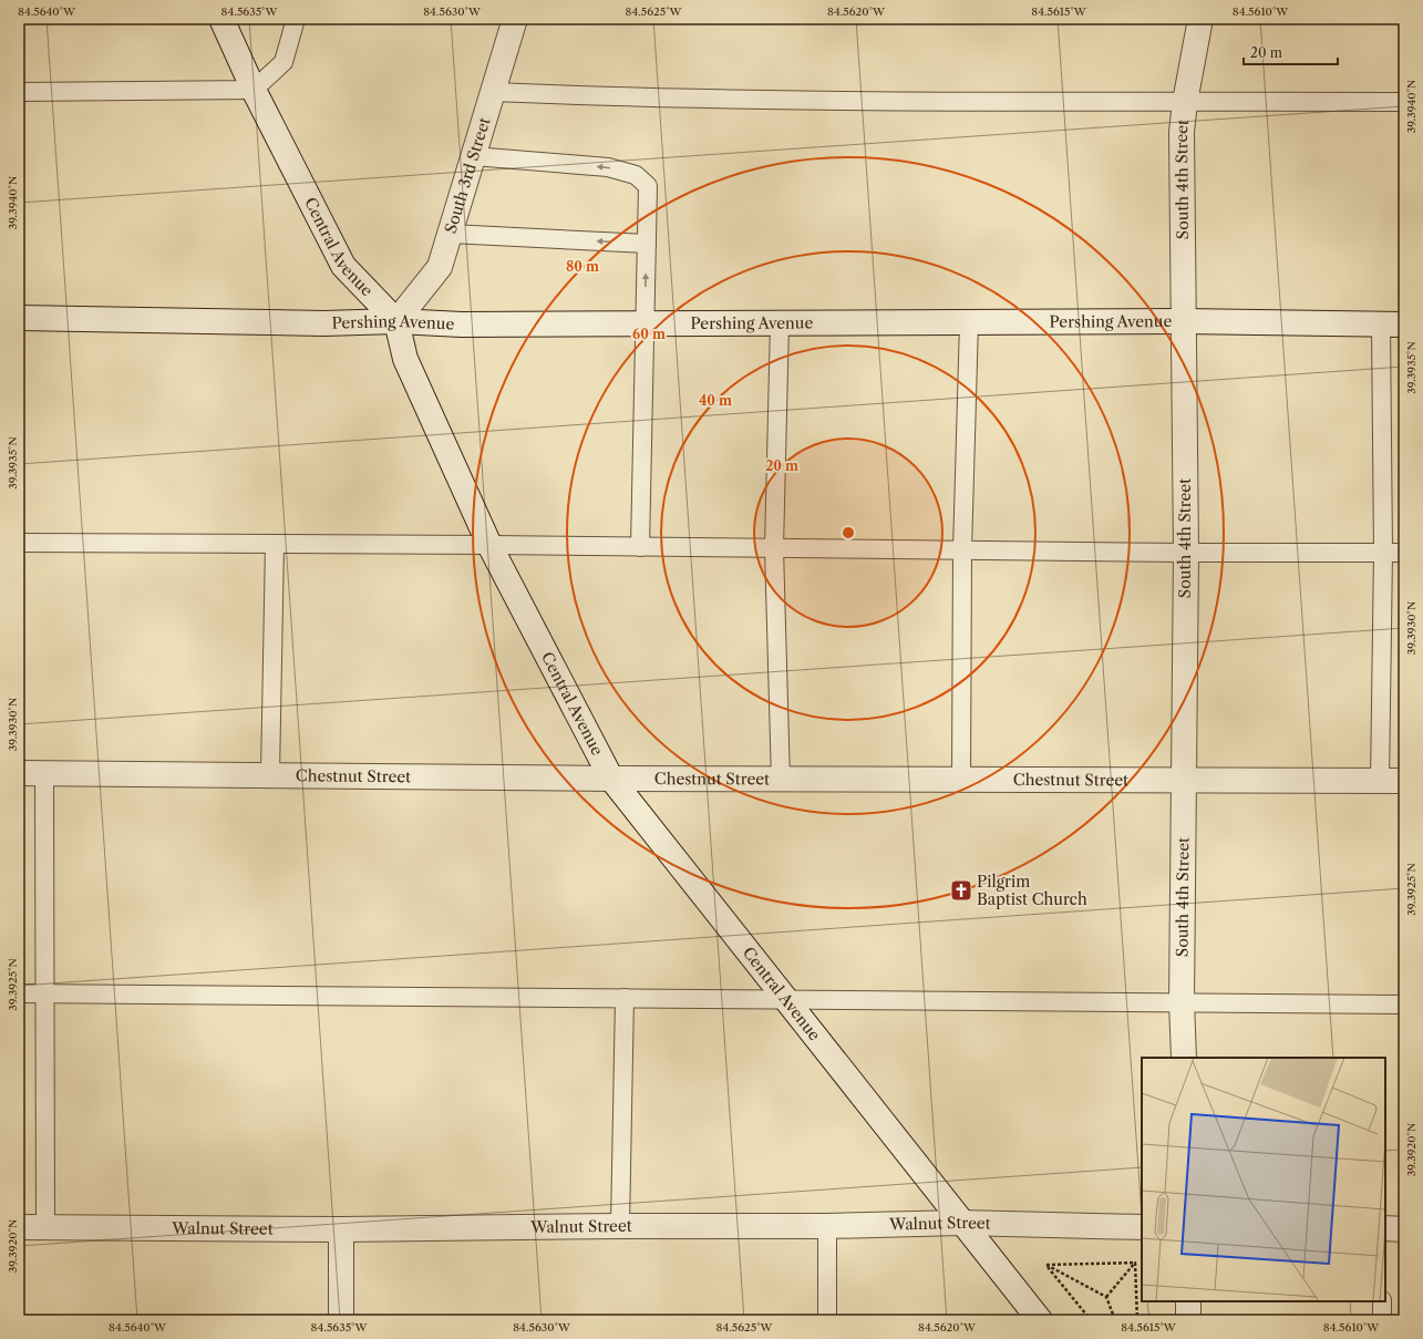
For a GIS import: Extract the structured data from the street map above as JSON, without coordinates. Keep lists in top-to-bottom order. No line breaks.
{"streets":{"street":["South 3rd Street","South 4th Street","Central Avenue","Pershing Avenue","Chestnut Street","Walnut Street"]},"crossings":[["South 3rd Street","Central Avenue"],["South 3rd Street","Pershing Avenue"],["South 4th Street","Pershing Avenue"],["South 4th Street","Chestnut Street"],["Central Avenue","Pershing Avenue"],["Central Avenue","Chestnut Street"],["Central Avenue","Walnut Street"]],"places":{"church":["Pilgrim Baptist Church"]},"scale_bar":"20 m","coordinates":["84.5640°W","84.5635°W","84.5630°W","84.5625°W","84.5620°W","84.5615°W","84.5610°W","39.3940°N","39.3935°N","39.3930°N","39.3925°N","39.3920°N"],"rings":["80 m","60 m","40 m","20 m"]}
